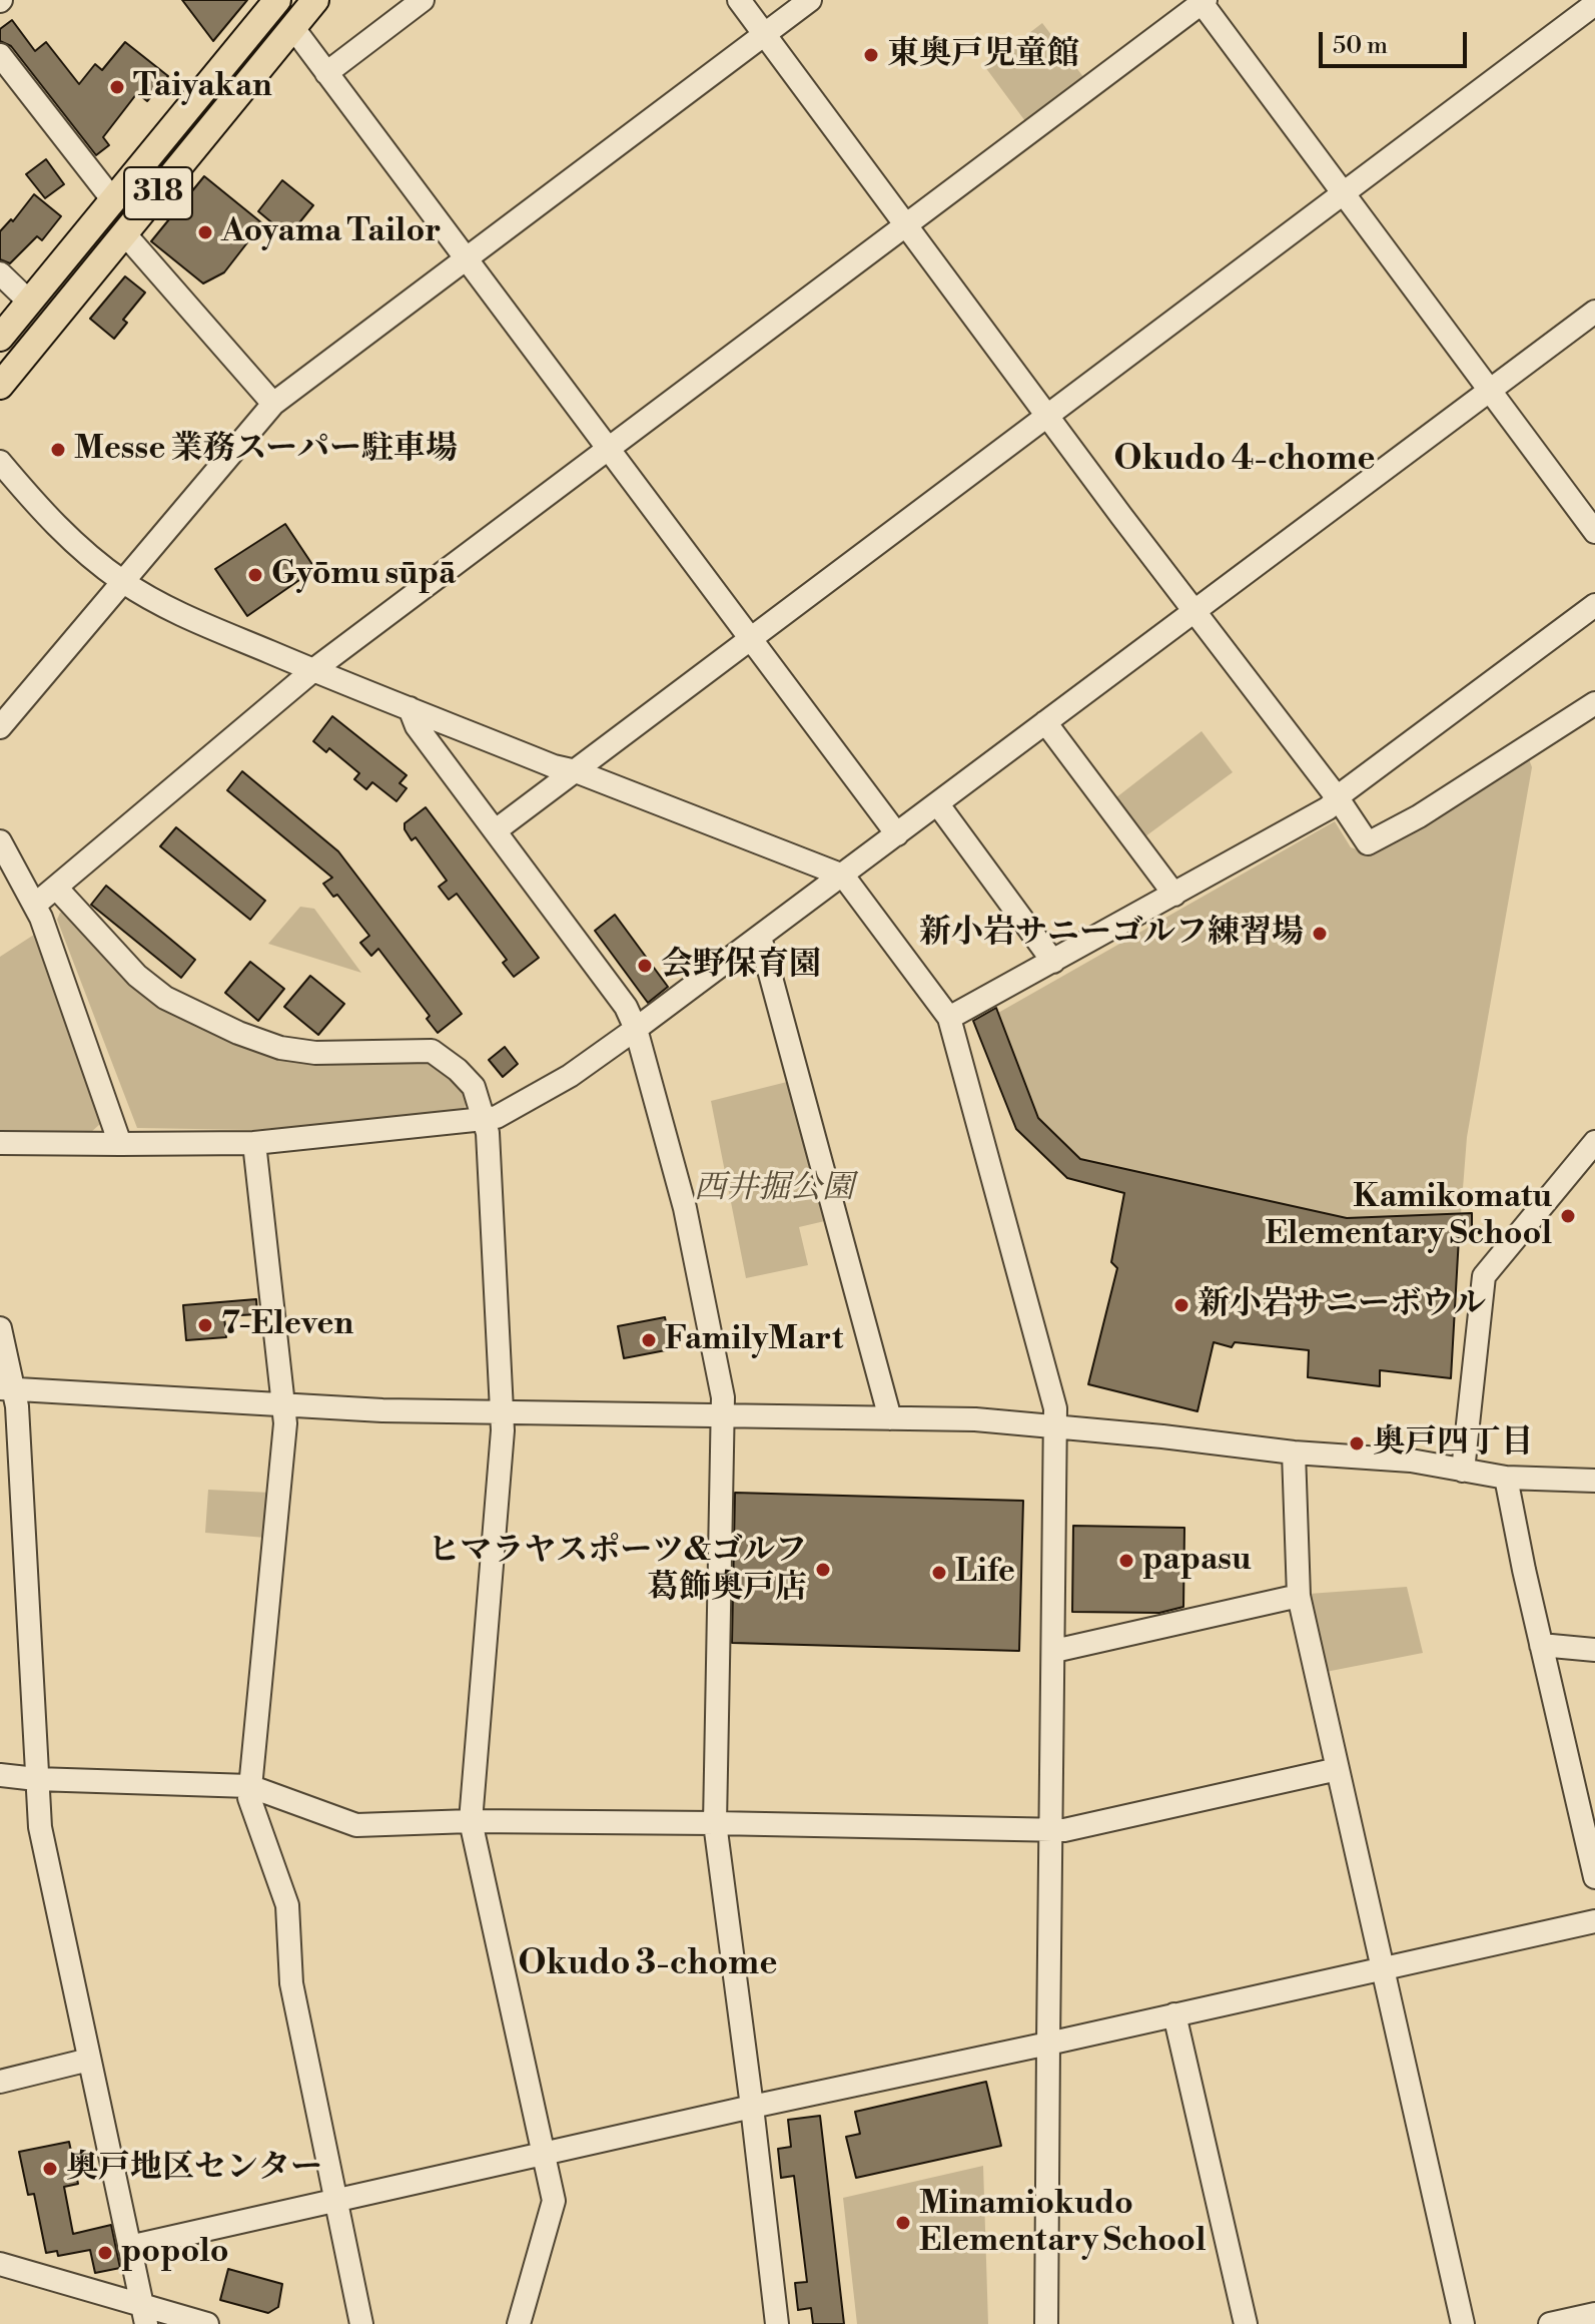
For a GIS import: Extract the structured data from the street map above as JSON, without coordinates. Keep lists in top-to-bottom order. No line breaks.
{"streets":{"main road":["318"]},"districts":["Okudo 4-chome","Okudo 3-chome"],"parks":["西井掘公園"],"places":["東奥戸児童館","Taiyakan","Aoyama Tailor","Messe 業務スーパー駐車場","Gyōmu sūpā","新小岩サニーゴルフ練習場","会野保育園","Kamikomatu Elementary School","新小岩サニーボウル","7-Eleven","FamilyMart","奥戸四丁目","papasu","ヒマラヤスポーツ&ゴルフ 葛飾奥戸店","Life","奥戸地区センター","Minamiokudo Elementary School","popolo"],"scale_bar":"50 m"}
